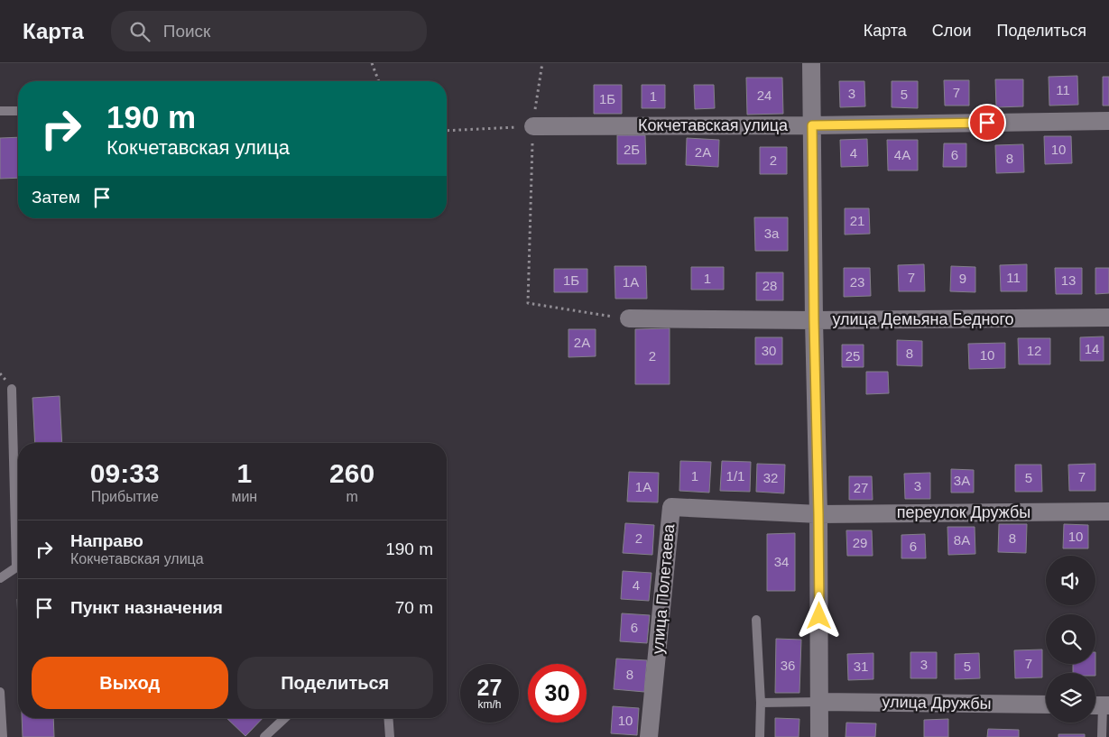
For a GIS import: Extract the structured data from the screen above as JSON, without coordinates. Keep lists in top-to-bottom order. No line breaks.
{"streets":{"street":["Кокчетавская улица","улица Демьяна Бедного","переулок Дружбы","улица Полетаева","улица Дружбы"]},"crossings":[["переулок Дружбы","улица Полетаева"]],"house_numbers":["11","7","3","5","24","1","1Б","2Б","10","2А","4","4А","6","8","2","21","3а","7","11","1","9","1Б","13","1А","23","28","2А","14","30","12","8","10","2","25","1","1/1","7","32","5","3А","3","1А","27","10","2","8","8А","29","6","34","4","6","7","3","36","31","5","8","10"],"page":{"header":"Карта","search":"Поиск","nav":["Карта","Слои","Поделиться"],"turn":["190 m","Кокчетавская улица"],"then":"Затем","eta":["09:33","Прибытие","1","мин","260","m"],"list":[{"name":"Направо","note":"Кокчетавская улица","value":"190 m"},{"name":"Пункт назначения","value":"70 m"}],"buttons":["Выход","Поделиться"],"speed":"27 km/h","limit":"30"}}
